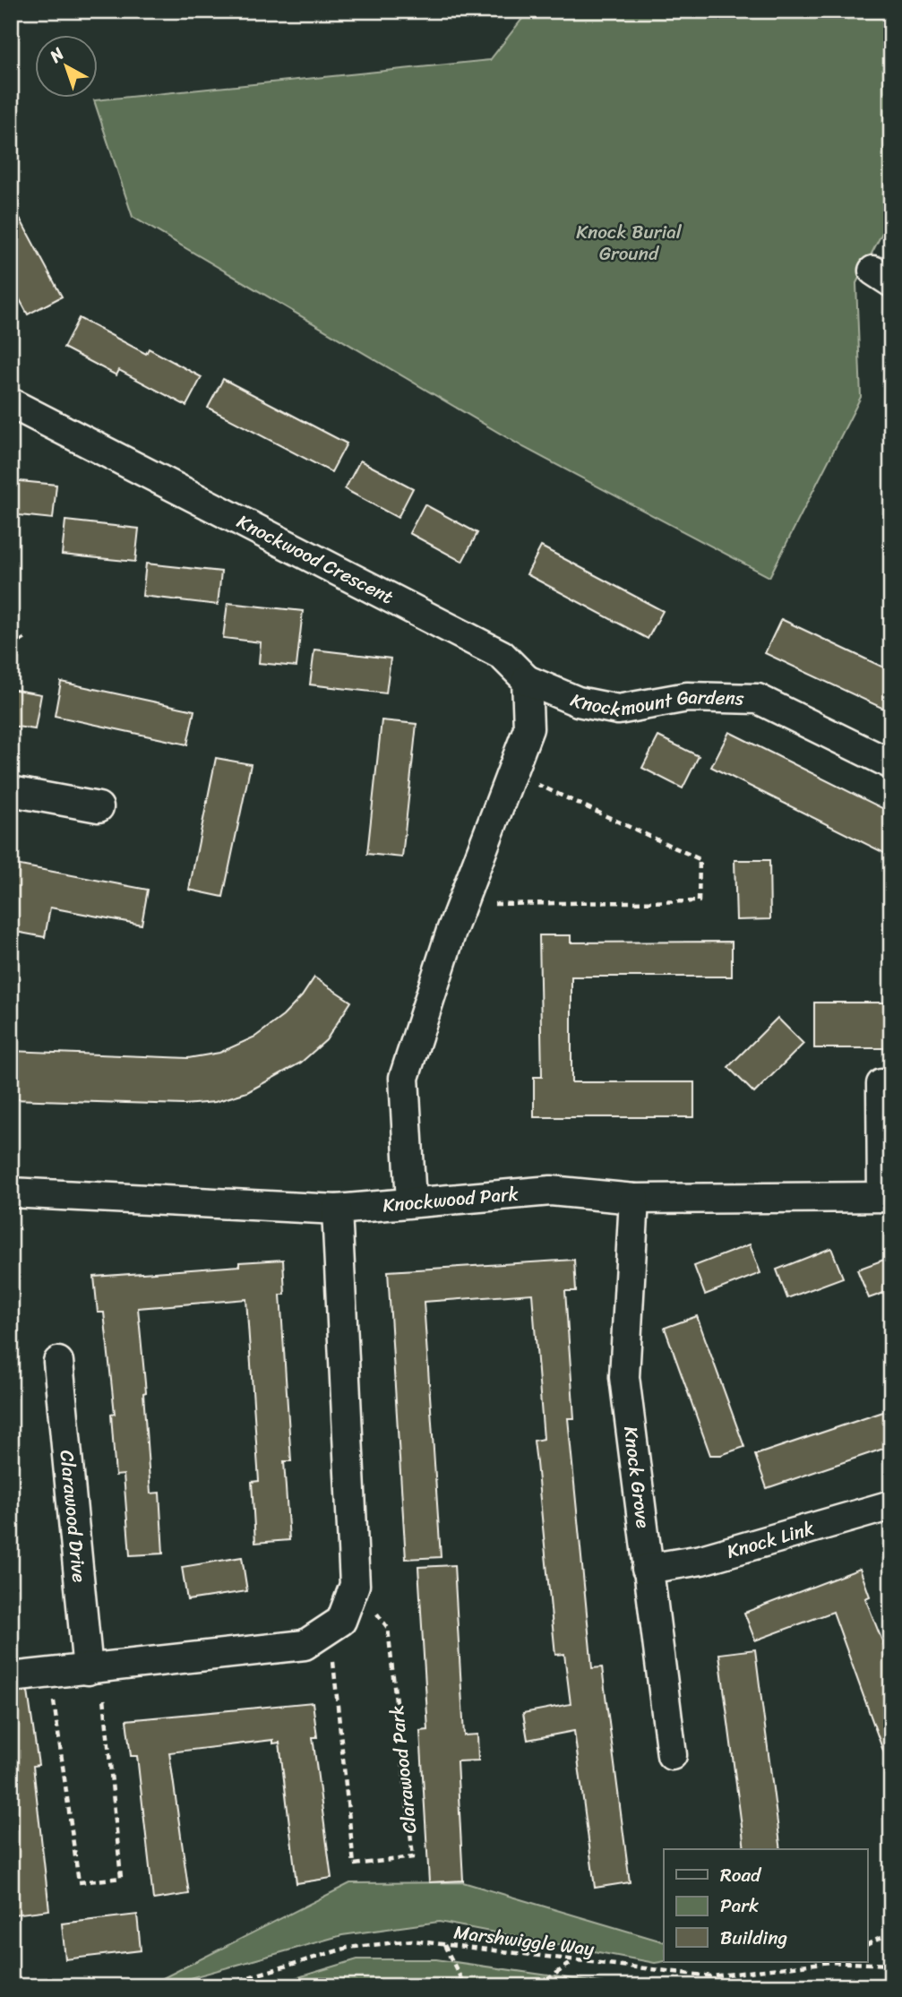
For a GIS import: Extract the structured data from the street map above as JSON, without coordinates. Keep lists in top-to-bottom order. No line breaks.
{"streets":{"street":["Knockwood Crescent","Knockmount Gardens","Knockwood Park","Knock Grove","Clarawood Drive","Knock Link"],"path":["Clarawood Park","Marshwiggle Way"]},"crossings":[["Knockwood Crescent","Knockmount Gardens"],["Knockwood Park","Knock Grove"],["Knock Grove","Knock Link"]],"parks":["Knock Burial Ground"],"legend":["Road","Park","Building"],"north":"top left"}
